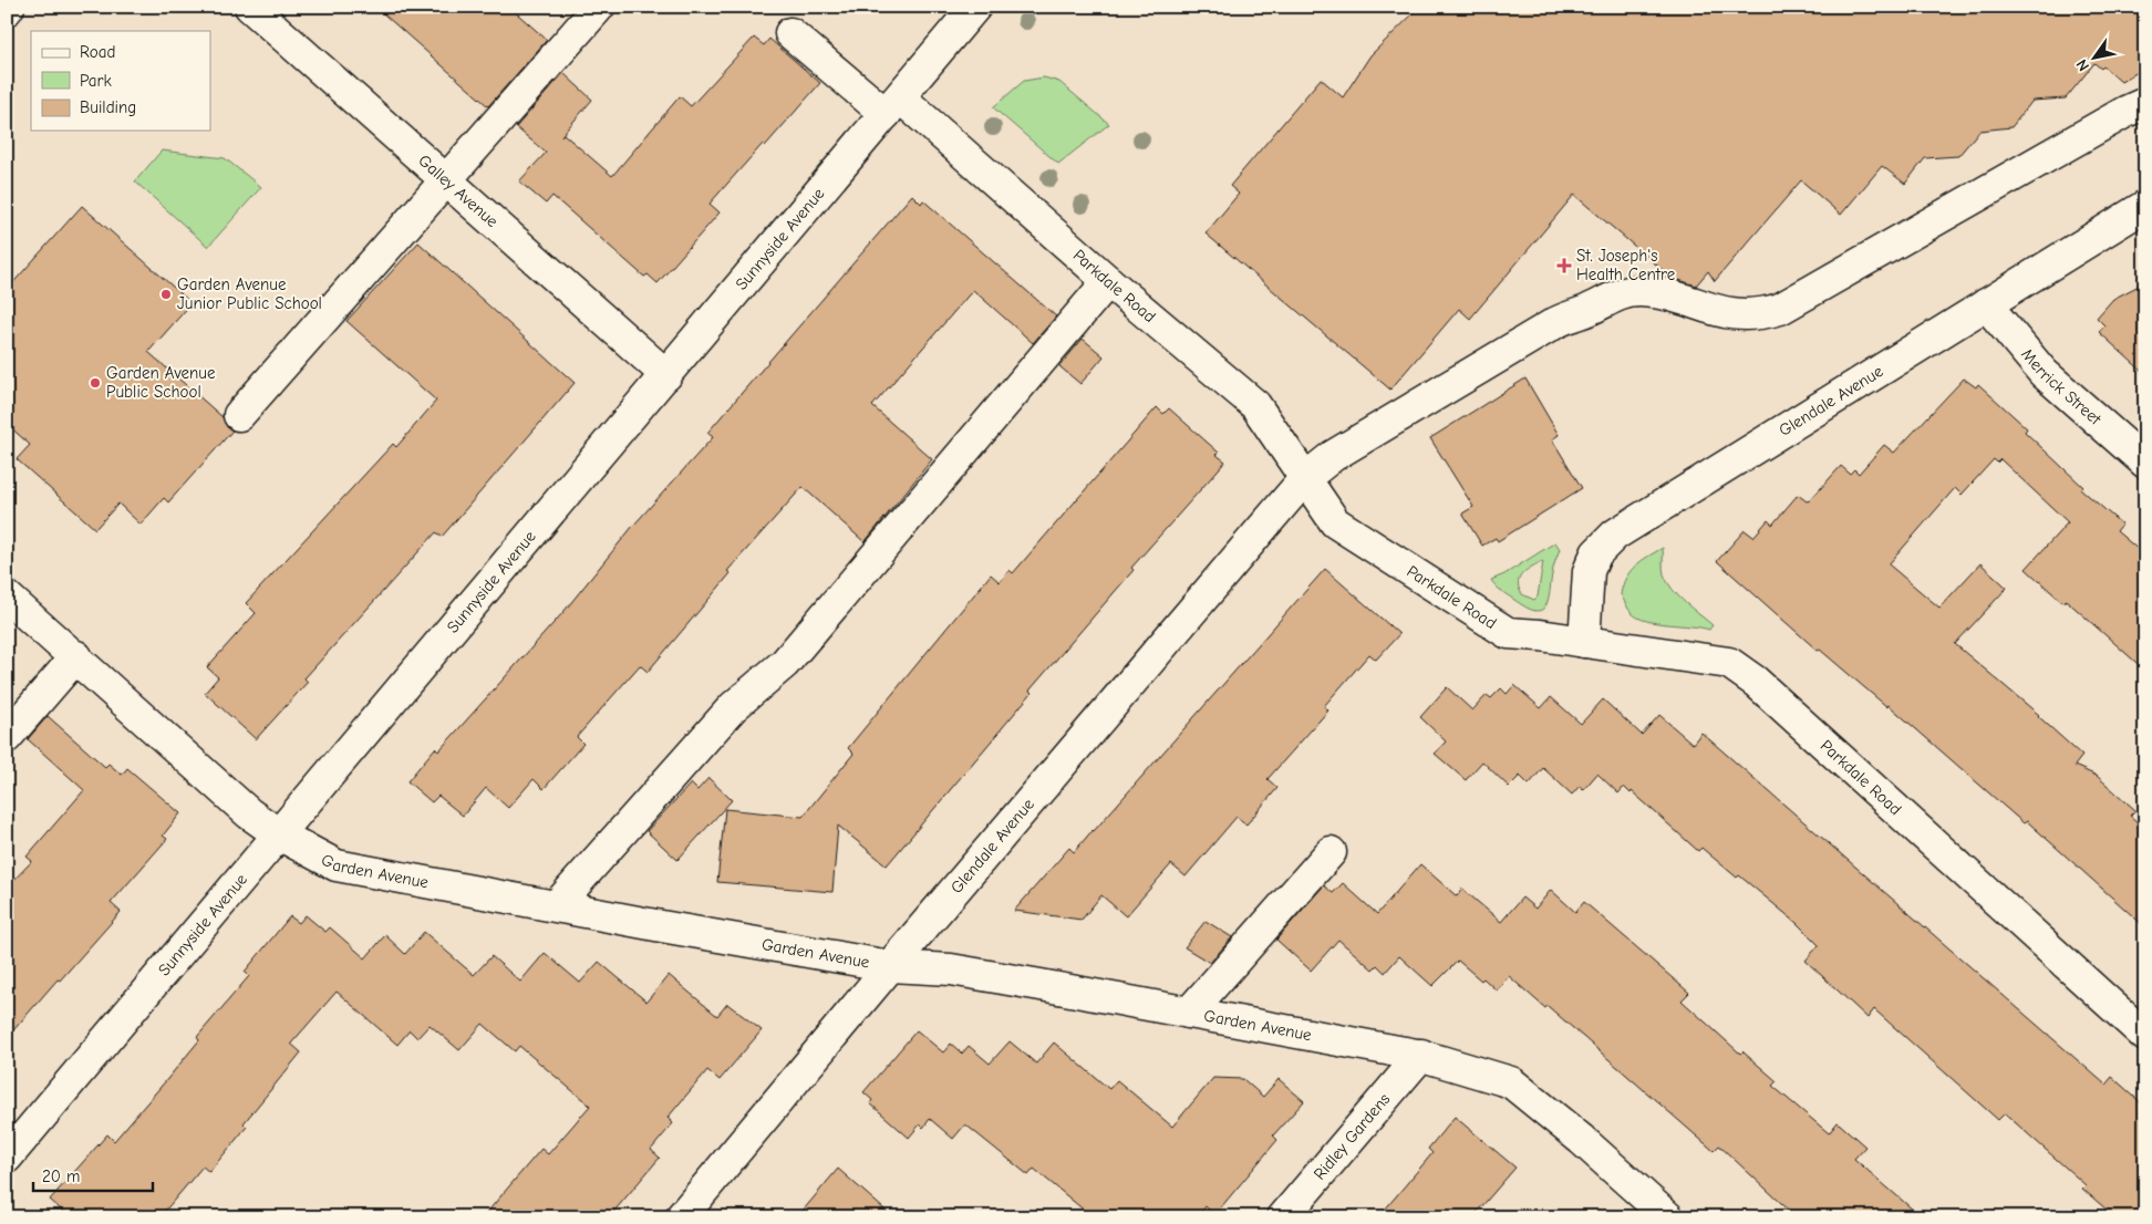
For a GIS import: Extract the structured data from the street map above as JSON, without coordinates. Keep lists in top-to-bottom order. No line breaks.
{"streets":{"street":["Galley Avenue","Sunnyside Avenue","Parkdale Road","Merrick Street","Glendale Avenue","Garden Avenue","Ridley Gardens"]},"crossings":[["Galley Avenue","Sunnyside Avenue"],["Sunnyside Avenue","Parkdale Road"],["Sunnyside Avenue","Garden Avenue"],["Parkdale Road","Glendale Avenue"],["Merrick Street","Glendale Avenue"],["Glendale Avenue","Garden Avenue"],["Garden Avenue","Ridley Gardens"]],"places":{"health":["St. Joseph's Health Centre"],"other":["Garden Avenue Junior Public School","Garden Avenue Public School"]},"legend":["Road","Park","Building"],"scale_bar":"20 m","north":"bottom left"}
